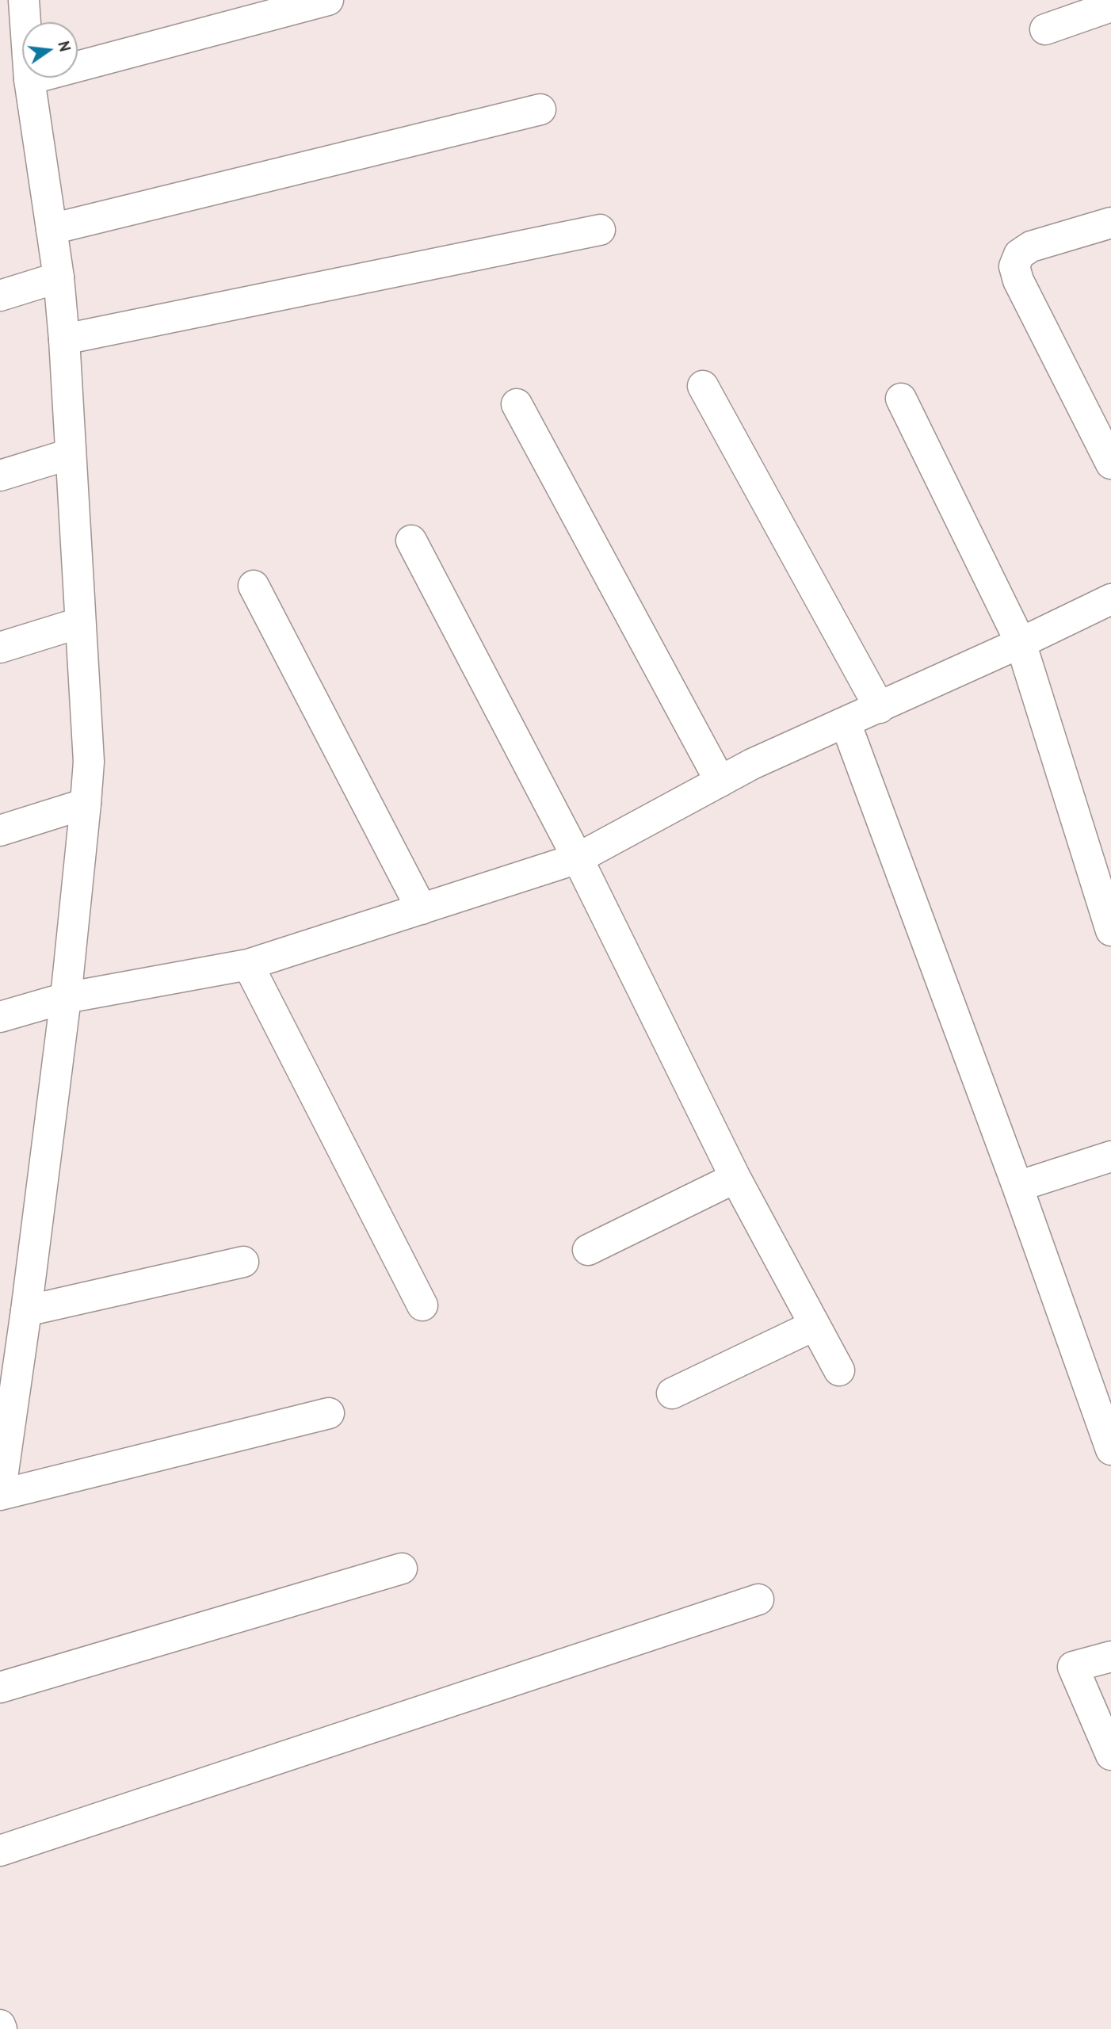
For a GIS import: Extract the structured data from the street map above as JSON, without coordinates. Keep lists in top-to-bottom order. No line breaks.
{"north":"right"}
